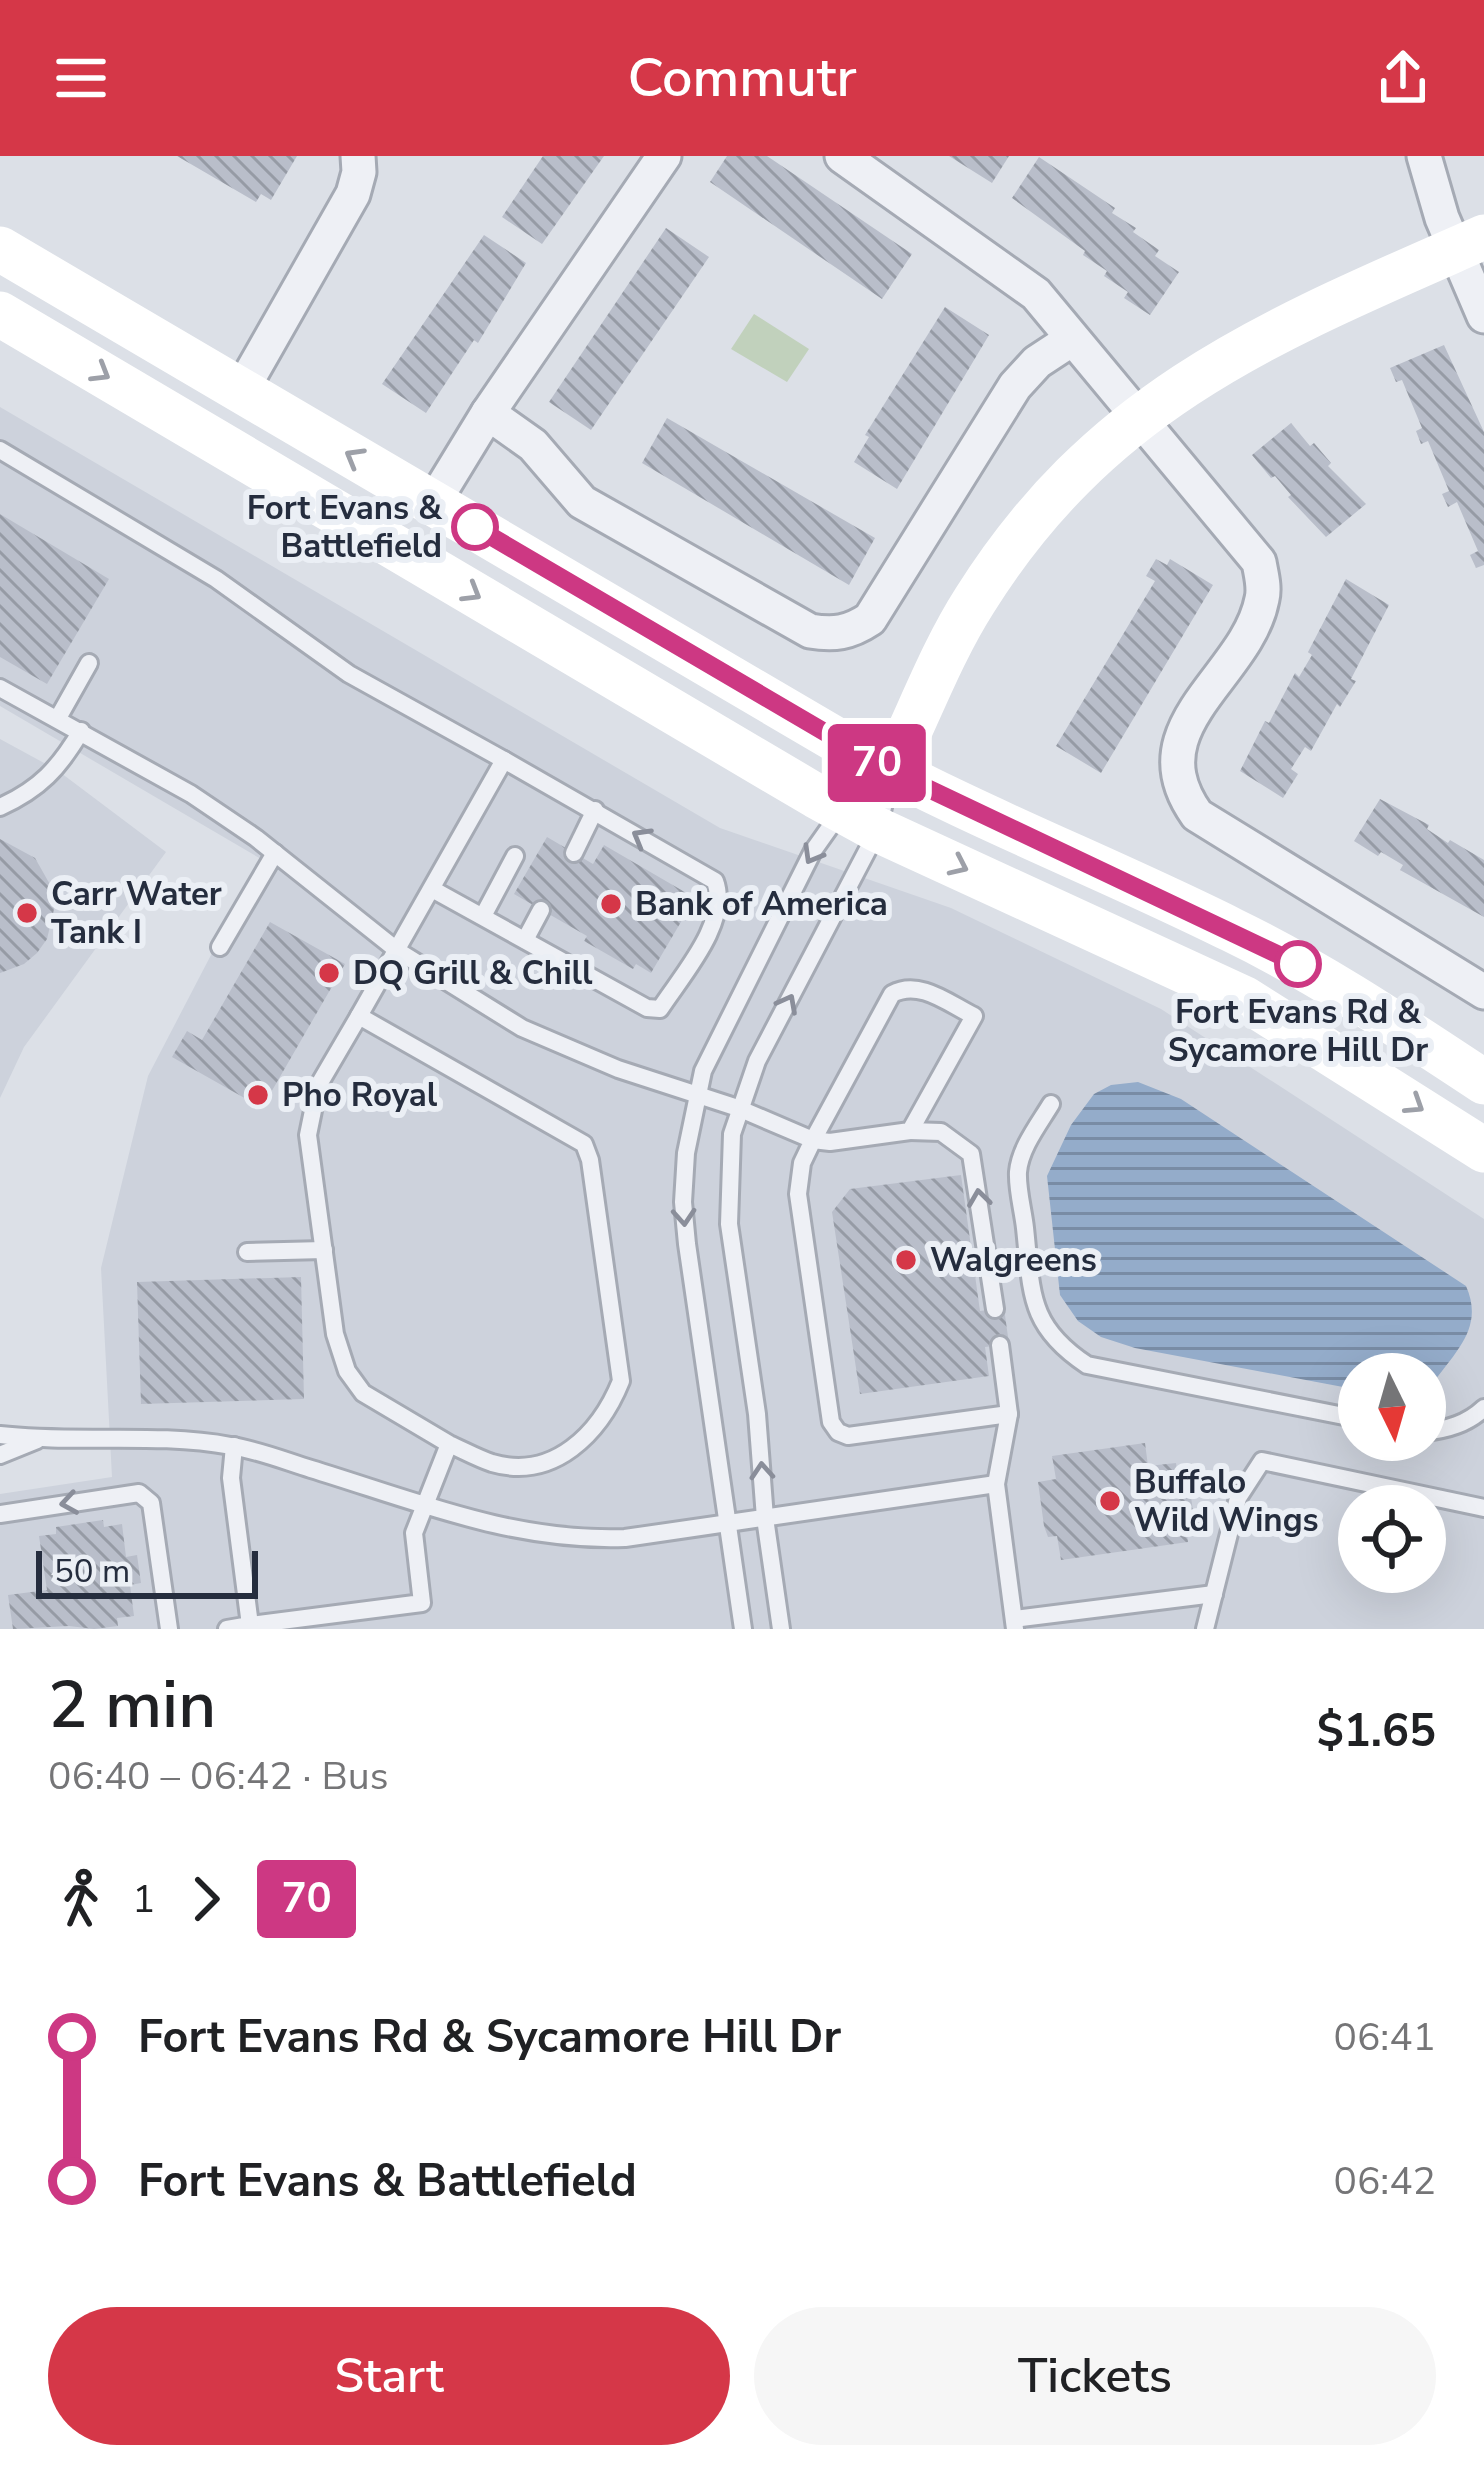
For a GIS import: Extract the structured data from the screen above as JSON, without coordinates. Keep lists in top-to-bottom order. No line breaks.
{"places":["Fort Evans & Battlefield","Bank of America","Carr Water Tank I","Fort Evans Rd & Sycamore Hill Dr","DQ Grill & Chill","Pho Royal","Walgreens","Buffalo Wild Wings"],"lines":["bus line 70"],"scale_bar":"50 m","north":"bottom","page":{"header":"Commutr","on_map":"70","scale":"50 m","heading":["2 min","06:40 – 06:42 · Bus","$1.65"],"legs":["1","70"],"list":[{"name":"Fort Evans Rd & Sycamore Hill Dr","value":"06:41"},{"name":"Fort Evans & Battlefield","value":"06:42"}],"buttons":["Start","Tickets"]}}
